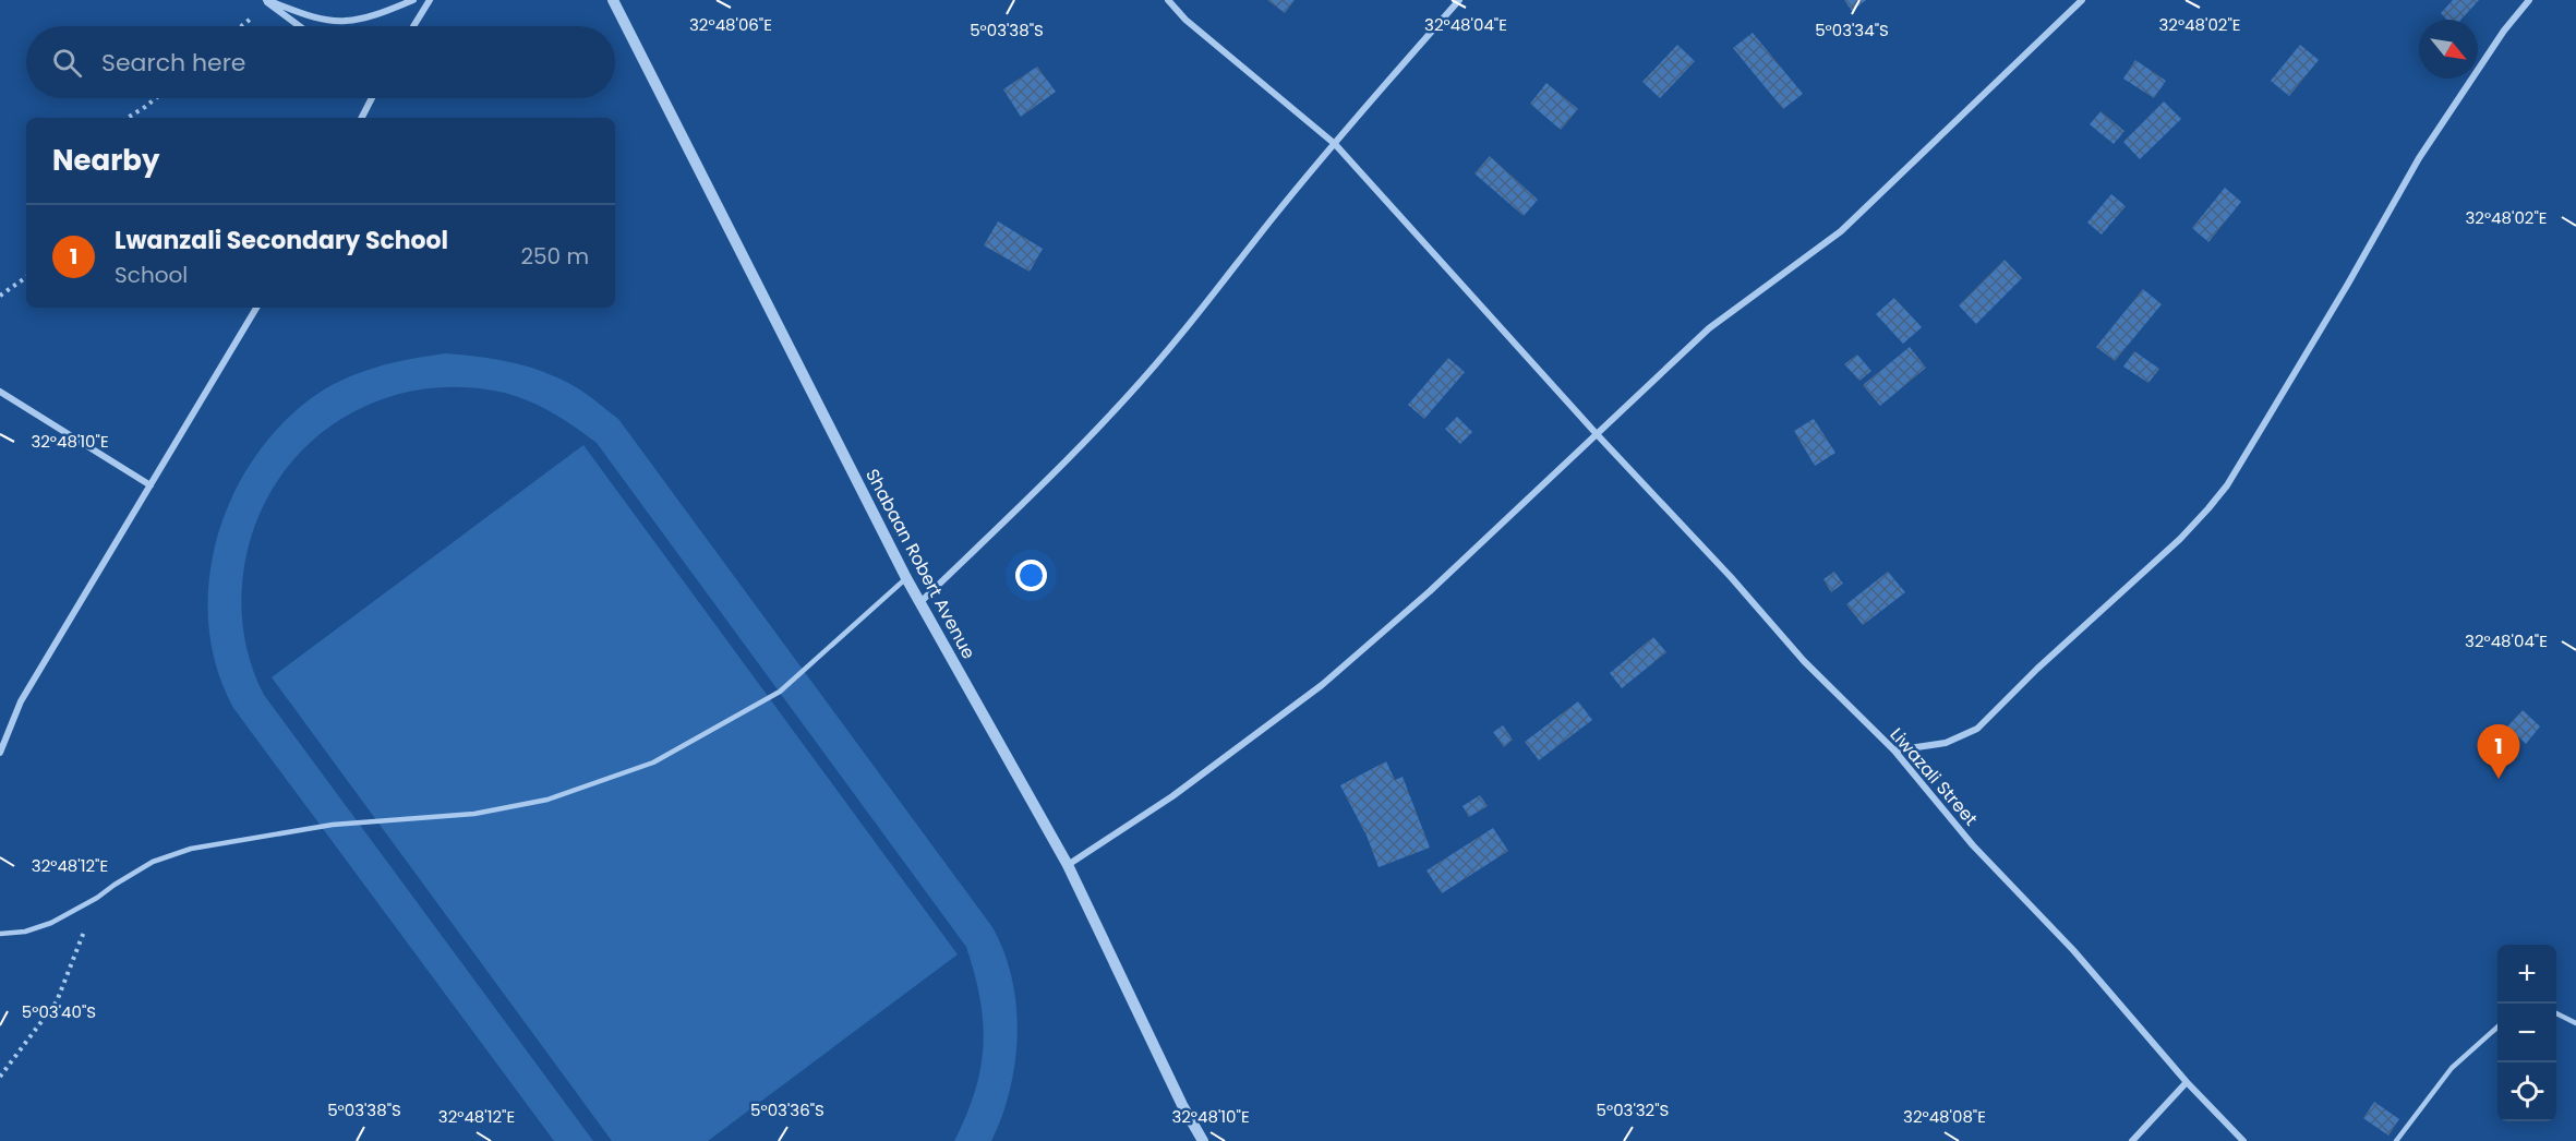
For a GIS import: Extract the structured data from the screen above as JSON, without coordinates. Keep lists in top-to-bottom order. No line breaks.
{"streets":{"street":["Shabaan Robert Avenue","Liwazali Street"]},"north":"bottom right","page":{"search":"Search here","heading":"Nearby","list":[{"mark":"1","name":"Lwanzali Secondary School","note":"School","value":"250 m"}],"pins":"1","map_buttons":["+","−"]},"coordinates":["32°48'06\"E","32°48'04\"E","32°48'02\"E","5°03'38\"S","5°03'34\"S","32°48'10\"E","32°48'12\"E","5°03'40\"S","5°03'36\"S","5°03'32\"S","32°48'08\"E"]}
